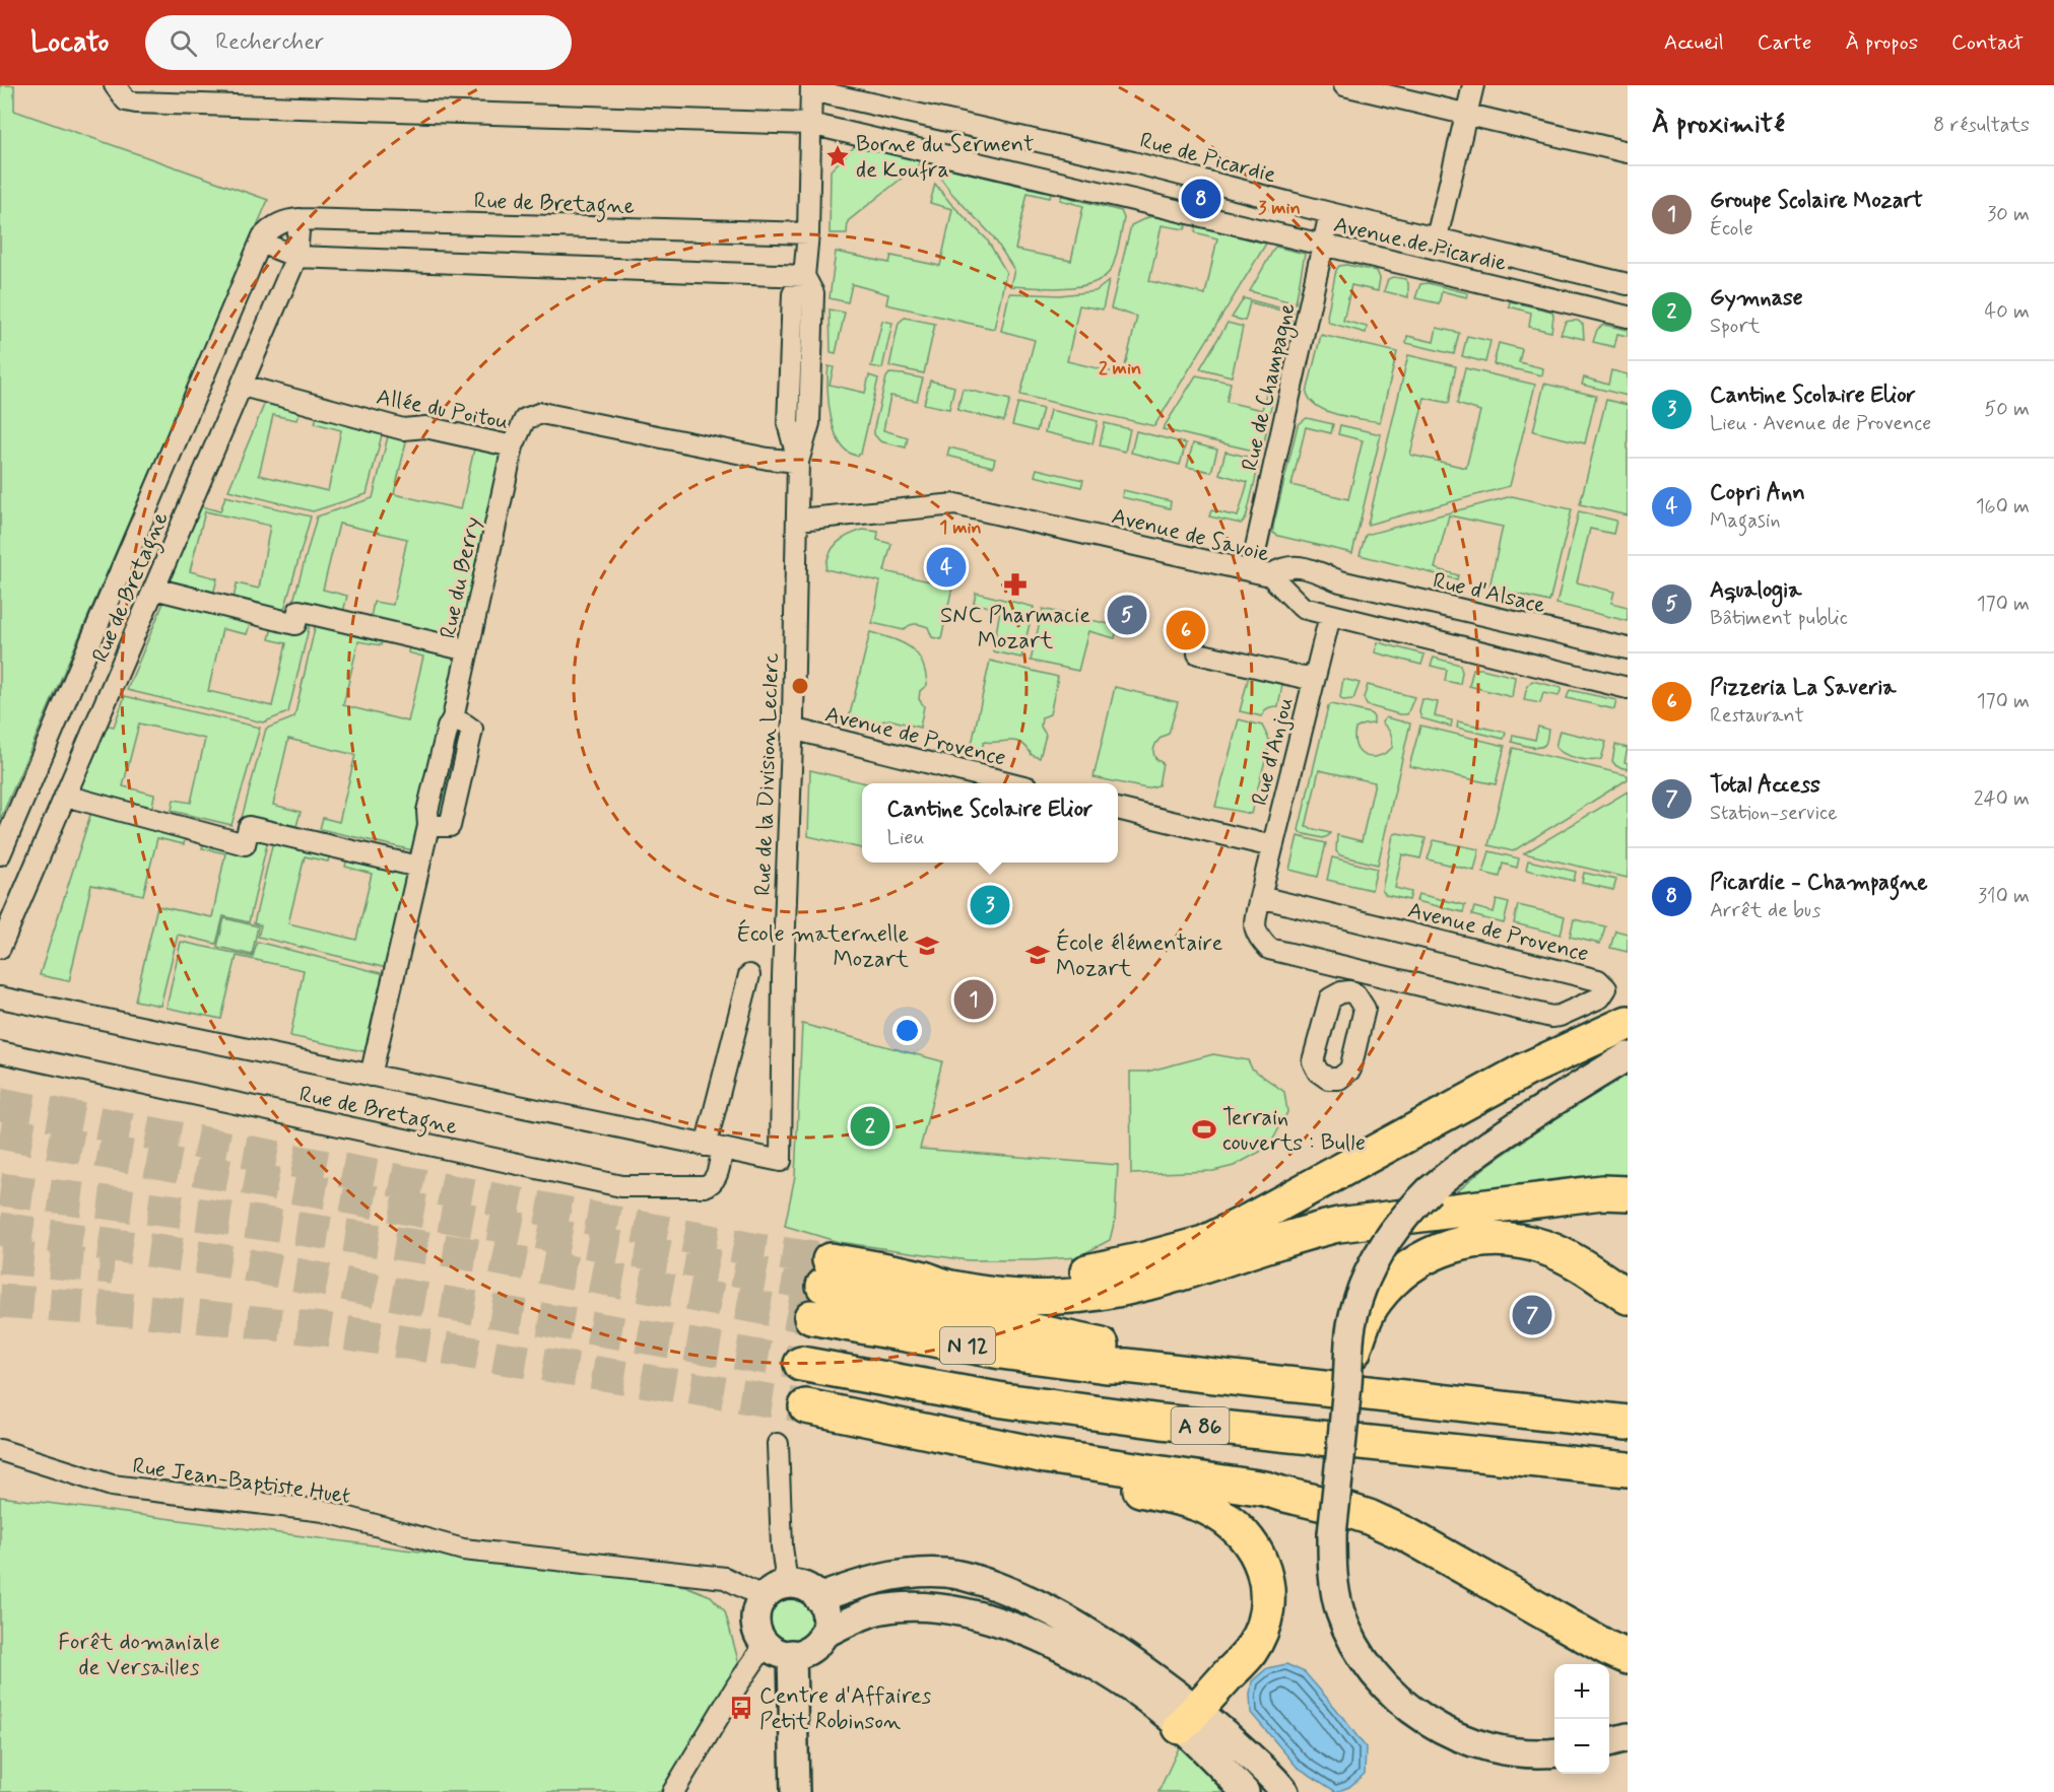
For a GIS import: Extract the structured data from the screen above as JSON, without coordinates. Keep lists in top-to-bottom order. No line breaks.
{"streets":{"highway":["N 12","A 86"],"street":["Rue de Picardie","Rue de Bretagne","Avenue de Picardie","Rue de Champagne","Allée du Poitou","Avenue de Savoie","Rue du Berry","Rue d'Alsace","Avenue de Provence","Rue d'Anjou","Rue de la Division Leclerc","Rue Jean-Baptiste Huet"]},"crossings":[["Rue de Picardie","Rue de Champagne"],["Rue de Picardie","Rue de la Division Leclerc"],["Rue de Bretagne","Allée du Poitou"],["Rue de Bretagne","Rue du Berry"],["Rue de Bretagne","Rue de la Division Leclerc"],["Avenue de Picardie","Rue de Champagne"],["Avenue de Picardie","Rue de la Division Leclerc"],["Rue de Champagne","Avenue de Savoie"],["Allée du Poitou","Rue du Berry"],["Allée du Poitou","Rue de la Division Leclerc"],["Avenue de Savoie","Rue d'Alsace"],["Avenue de Savoie","Rue d'Anjou"],["Avenue de Savoie","Rue de la Division Leclerc"],["Avenue de Provence","Rue d'Anjou"],["Avenue de Provence","Rue de la Division Leclerc"],["N 12","A 86"]],"parks":["Forêt domaniale de Versailles"],"places":{"place":["Borne du Serment de Koufra"],"pharmacy":["SNC Pharmacie Mozart"],"school or university":["École maternelle Mozart","École élémentaire Mozart"],"sports":["Terrain couverts : Bulle"],"bus stop":["Centre d'Affaires Petit Robinson"]},"page":{"header":"Locato","search":"Rechercher","nav":["Accueil","Carte","À propos","Contact"],"heading":["À proximité","8 résultats"],"list":[{"mark":"1","name":"Groupe Scolaire Mozart","note":"École","value":"30 m"},{"mark":"2","name":"Gymnase","note":"Sport","value":"40 m"},{"mark":"3","name":"Cantine Scolaire Elior","note":"Lieu · Avenue de Provence","value":"50 m"},{"mark":"4","name":"Copri Ann","note":"Magasin","value":"160 m"},{"mark":"5","name":"Aqualogia","note":"Bâtiment public","value":"170 m"},{"mark":"6","name":"Pizzeria La Saveria","note":"Restaurant","value":"170 m"},{"mark":"7","name":"Total Access","note":"Station-service","value":"240 m"},{"mark":"8","name":"Picardie - Champagne","note":"Arrêt de bus","value":"310 m"}],"pins":["8","4","5","6","3","1","2","7"],"popup":["Cantine Scolaire Elior","Lieu"],"map_buttons":["+","−"]},"rings":["3 min","2 min","1 min"]}
